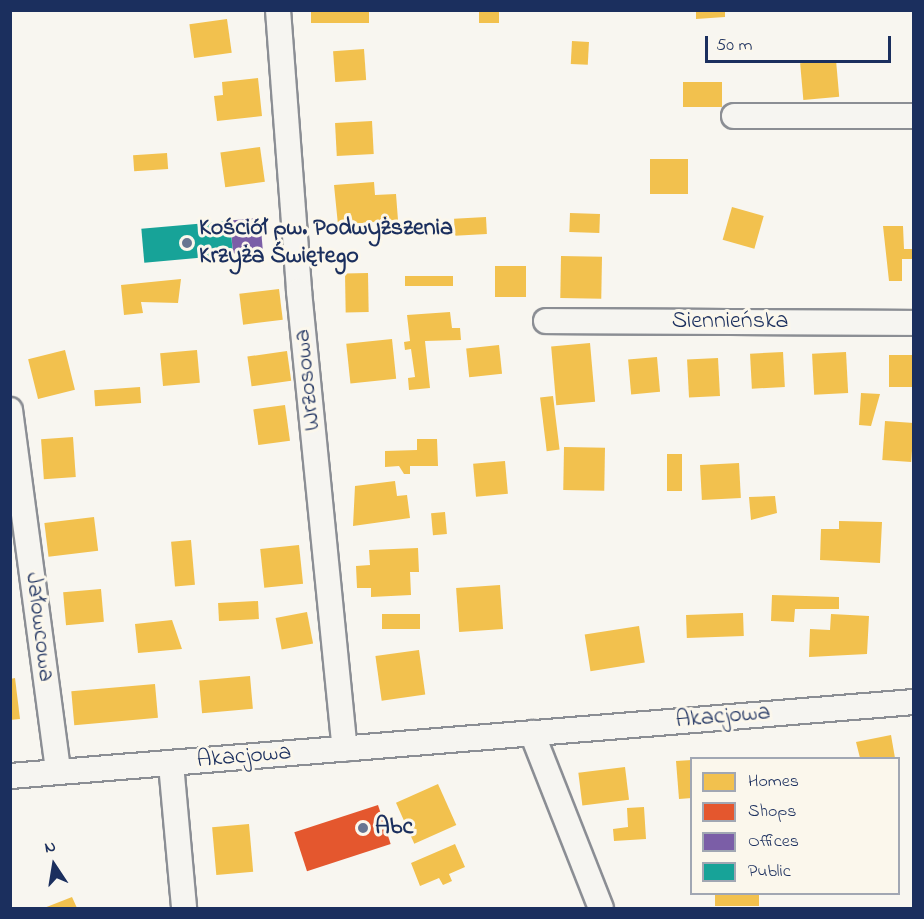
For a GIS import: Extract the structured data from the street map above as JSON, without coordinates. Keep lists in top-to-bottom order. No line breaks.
{"streets":{"street":["Siennieńska","Wrzosowa","Jałowcowa","Akacjowa"]},"crossings":[["Wrzosowa","Akacjowa"],["Jałowcowa","Akacjowa"]],"places":["Kościół pw. Podwyższenia Krzyża Świętego","Abc"],"legend":["Homes","Shops","Offices","Public"],"scale_bar":"50 m","north":"top"}
